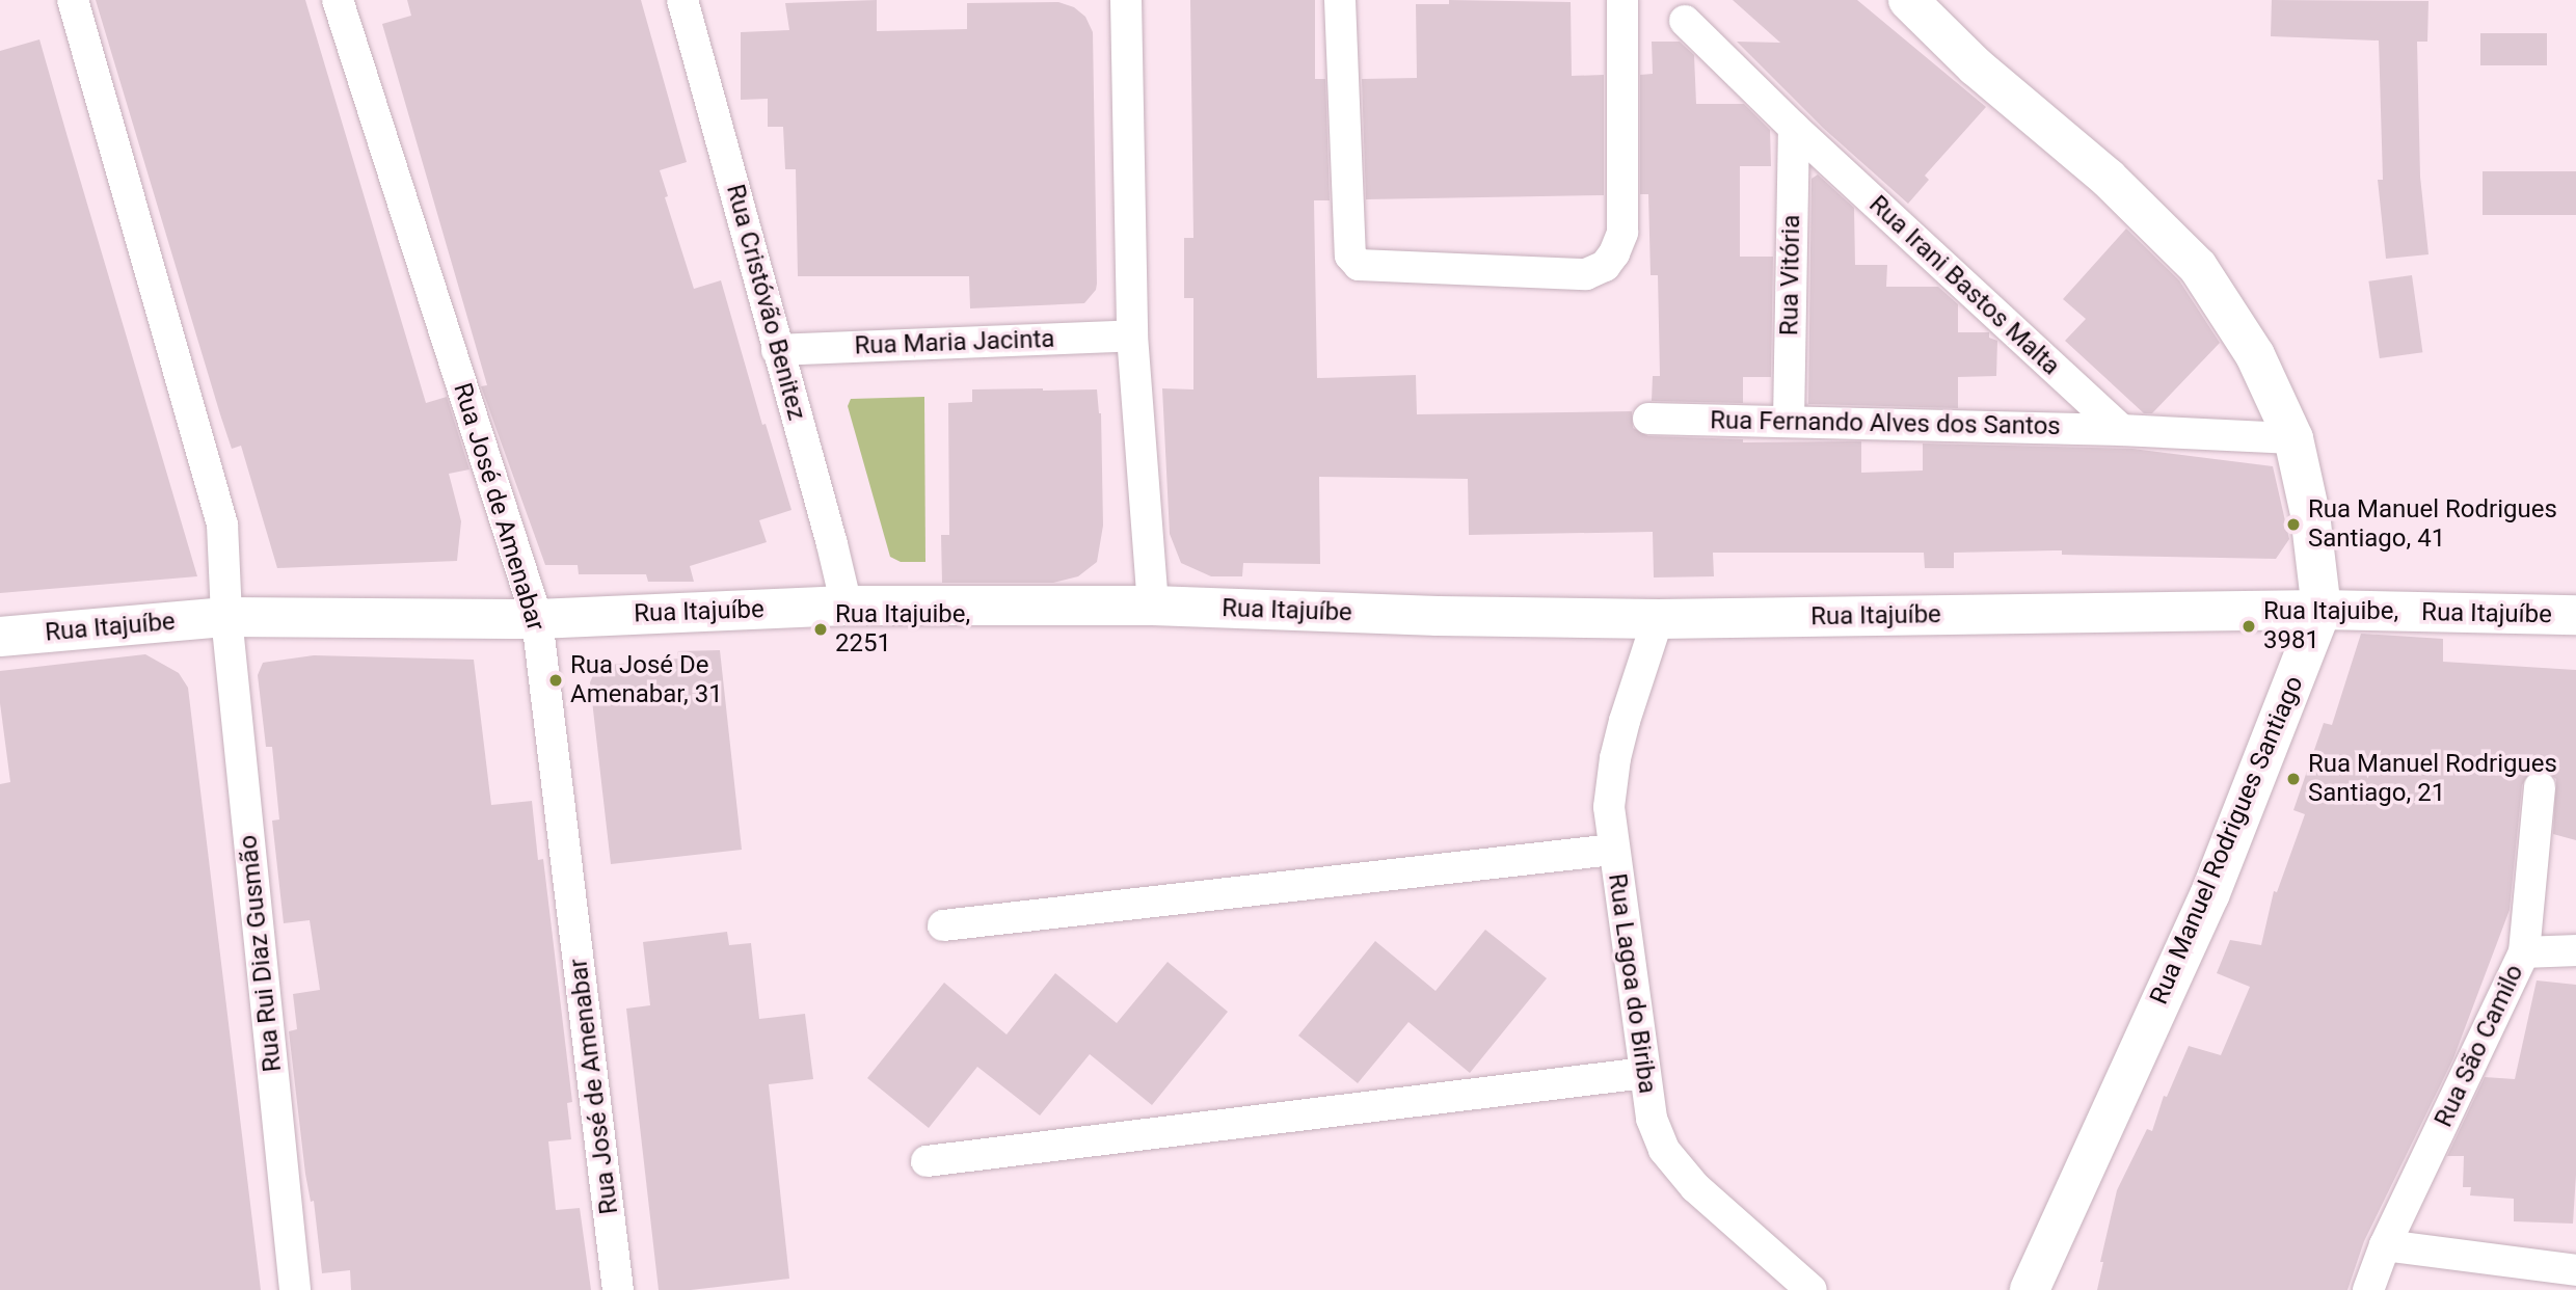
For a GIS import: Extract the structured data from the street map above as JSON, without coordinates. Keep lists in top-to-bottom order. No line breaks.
{"streets":{"main road":["Rua Itajuíbe","Rua Manuel Rodrigues Santiago"],"street":["Rua Vitória","Rua Irani Bastos Malta","Rua Cristóvão Benitez","Rua Maria Jacinta","Rua Fernando Alves dos Santos","Rua José de Amenabar","Rua Rui Diaz Gusmão","Rua Lagoa do Biriba","Rua São Camilo"]},"crossings":[["Rua Vitória","Rua Irani Bastos Malta"],["Rua Vitória","Rua Fernando Alves dos Santos"],["Rua Irani Bastos Malta","Rua Fernando Alves dos Santos"],["Rua Cristóvão Benitez","Rua Maria Jacinta"],["Rua Cristóvão Benitez","Rua Itajuíbe"],["Rua José de Amenabar","Rua Itajuíbe"],["Rua Itajuíbe","Rua Manuel Rodrigues Santiago"],["Rua Itajuíbe","Rua Rui Diaz Gusmão"],["Rua Itajuíbe","Rua Lagoa do Biriba"]],"places":["Rua Manuel Rodrigues Santiago, 41","Rua Itajuibe, 3981","Rua Itajuibe, 2251","Rua José De Amenabar, 31","Rua Manuel Rodrigues Santiago, 21"]}
